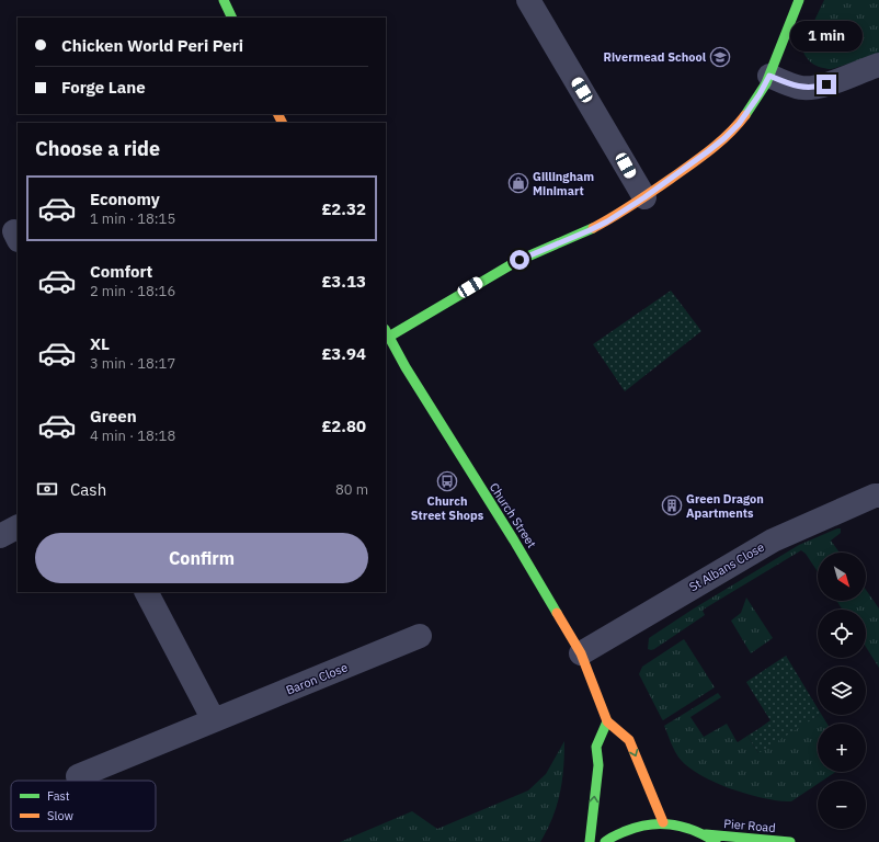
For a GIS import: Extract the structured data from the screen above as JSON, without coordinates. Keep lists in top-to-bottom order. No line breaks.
{"streets":{"street":["Church Street","St Albans Close","Baron Close","Pier Road"]},"crossings":[["Church Street","St Albans Close"]],"places":{"school or university":["Rivermead School"],"shop":["Gillingham Minimart"],"bus stop":["Church Street Shops"],"building":["Green Dragon Apartments"]},"legend":["Fast","Slow"],"north":"bottom right","page":{"banner":["Chicken World Peri Peri","Forge Lane"],"bubble":"1 min","heading":"Choose a ride","list":[{"name":"Economy","note":"1 min · 18:15","value":"£2.32"},{"name":"Comfort","note":"2 min · 18:16","value":"£3.13"},{"name":"XL","note":"3 min · 18:17","value":"£3.94"},{"name":"Green","note":"4 min · 18:18","value":"£2.80"}],"pay":["Cash","80 m"],"buttons":"Confirm","map_buttons":["+","−"]}}
